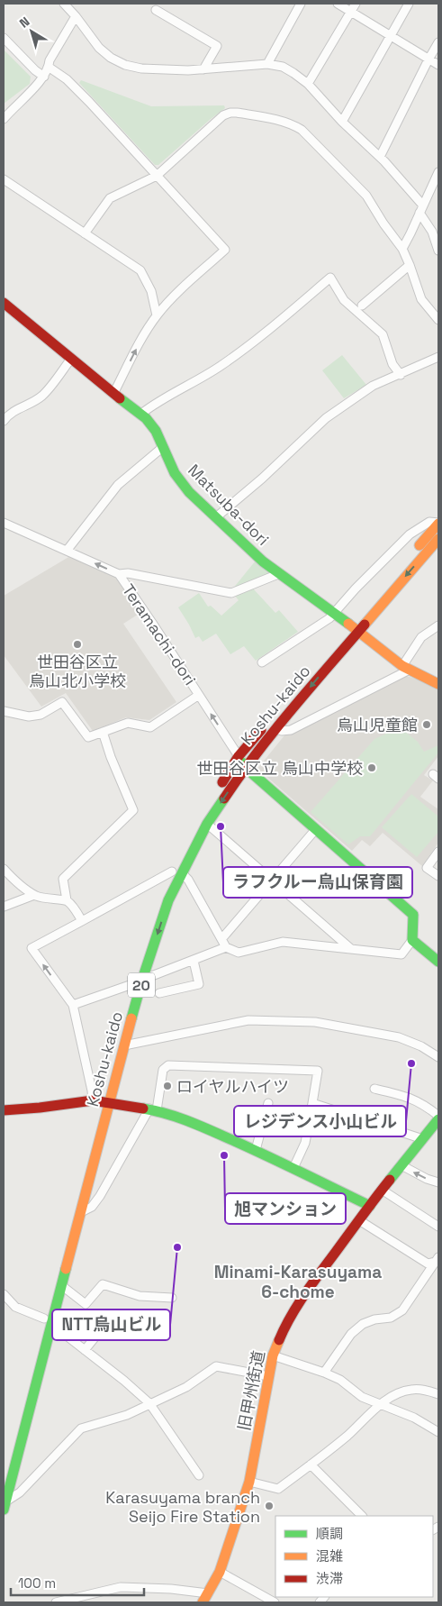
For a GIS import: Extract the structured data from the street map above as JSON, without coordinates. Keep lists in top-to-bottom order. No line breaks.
{"streets":{"main road":["Matsuba-dori","Koshu-kaido","20","旧甲州街道"],"street":["Teramachi-dori"]},"crossings":[["Matsuba-dori","Koshu-kaido"],["Teramachi-dori","Koshu-kaido"]],"one_way":["Teramachi-dori"],"districts":["Minami-Karasuyama 6-chome"],"places":["世田谷区立 烏山北小学校","烏山児童館","世田谷区立 烏山中学校","ラフクルー烏山保育園","レジデンス小山ビル","ロイヤルハイツ","旭マンション","NTT烏山ビル","Karasuyama branch Seijo Fire Station"],"legend":["順調","混雑","渋滞"],"scale_bar":"100 m","north":"top left"}
